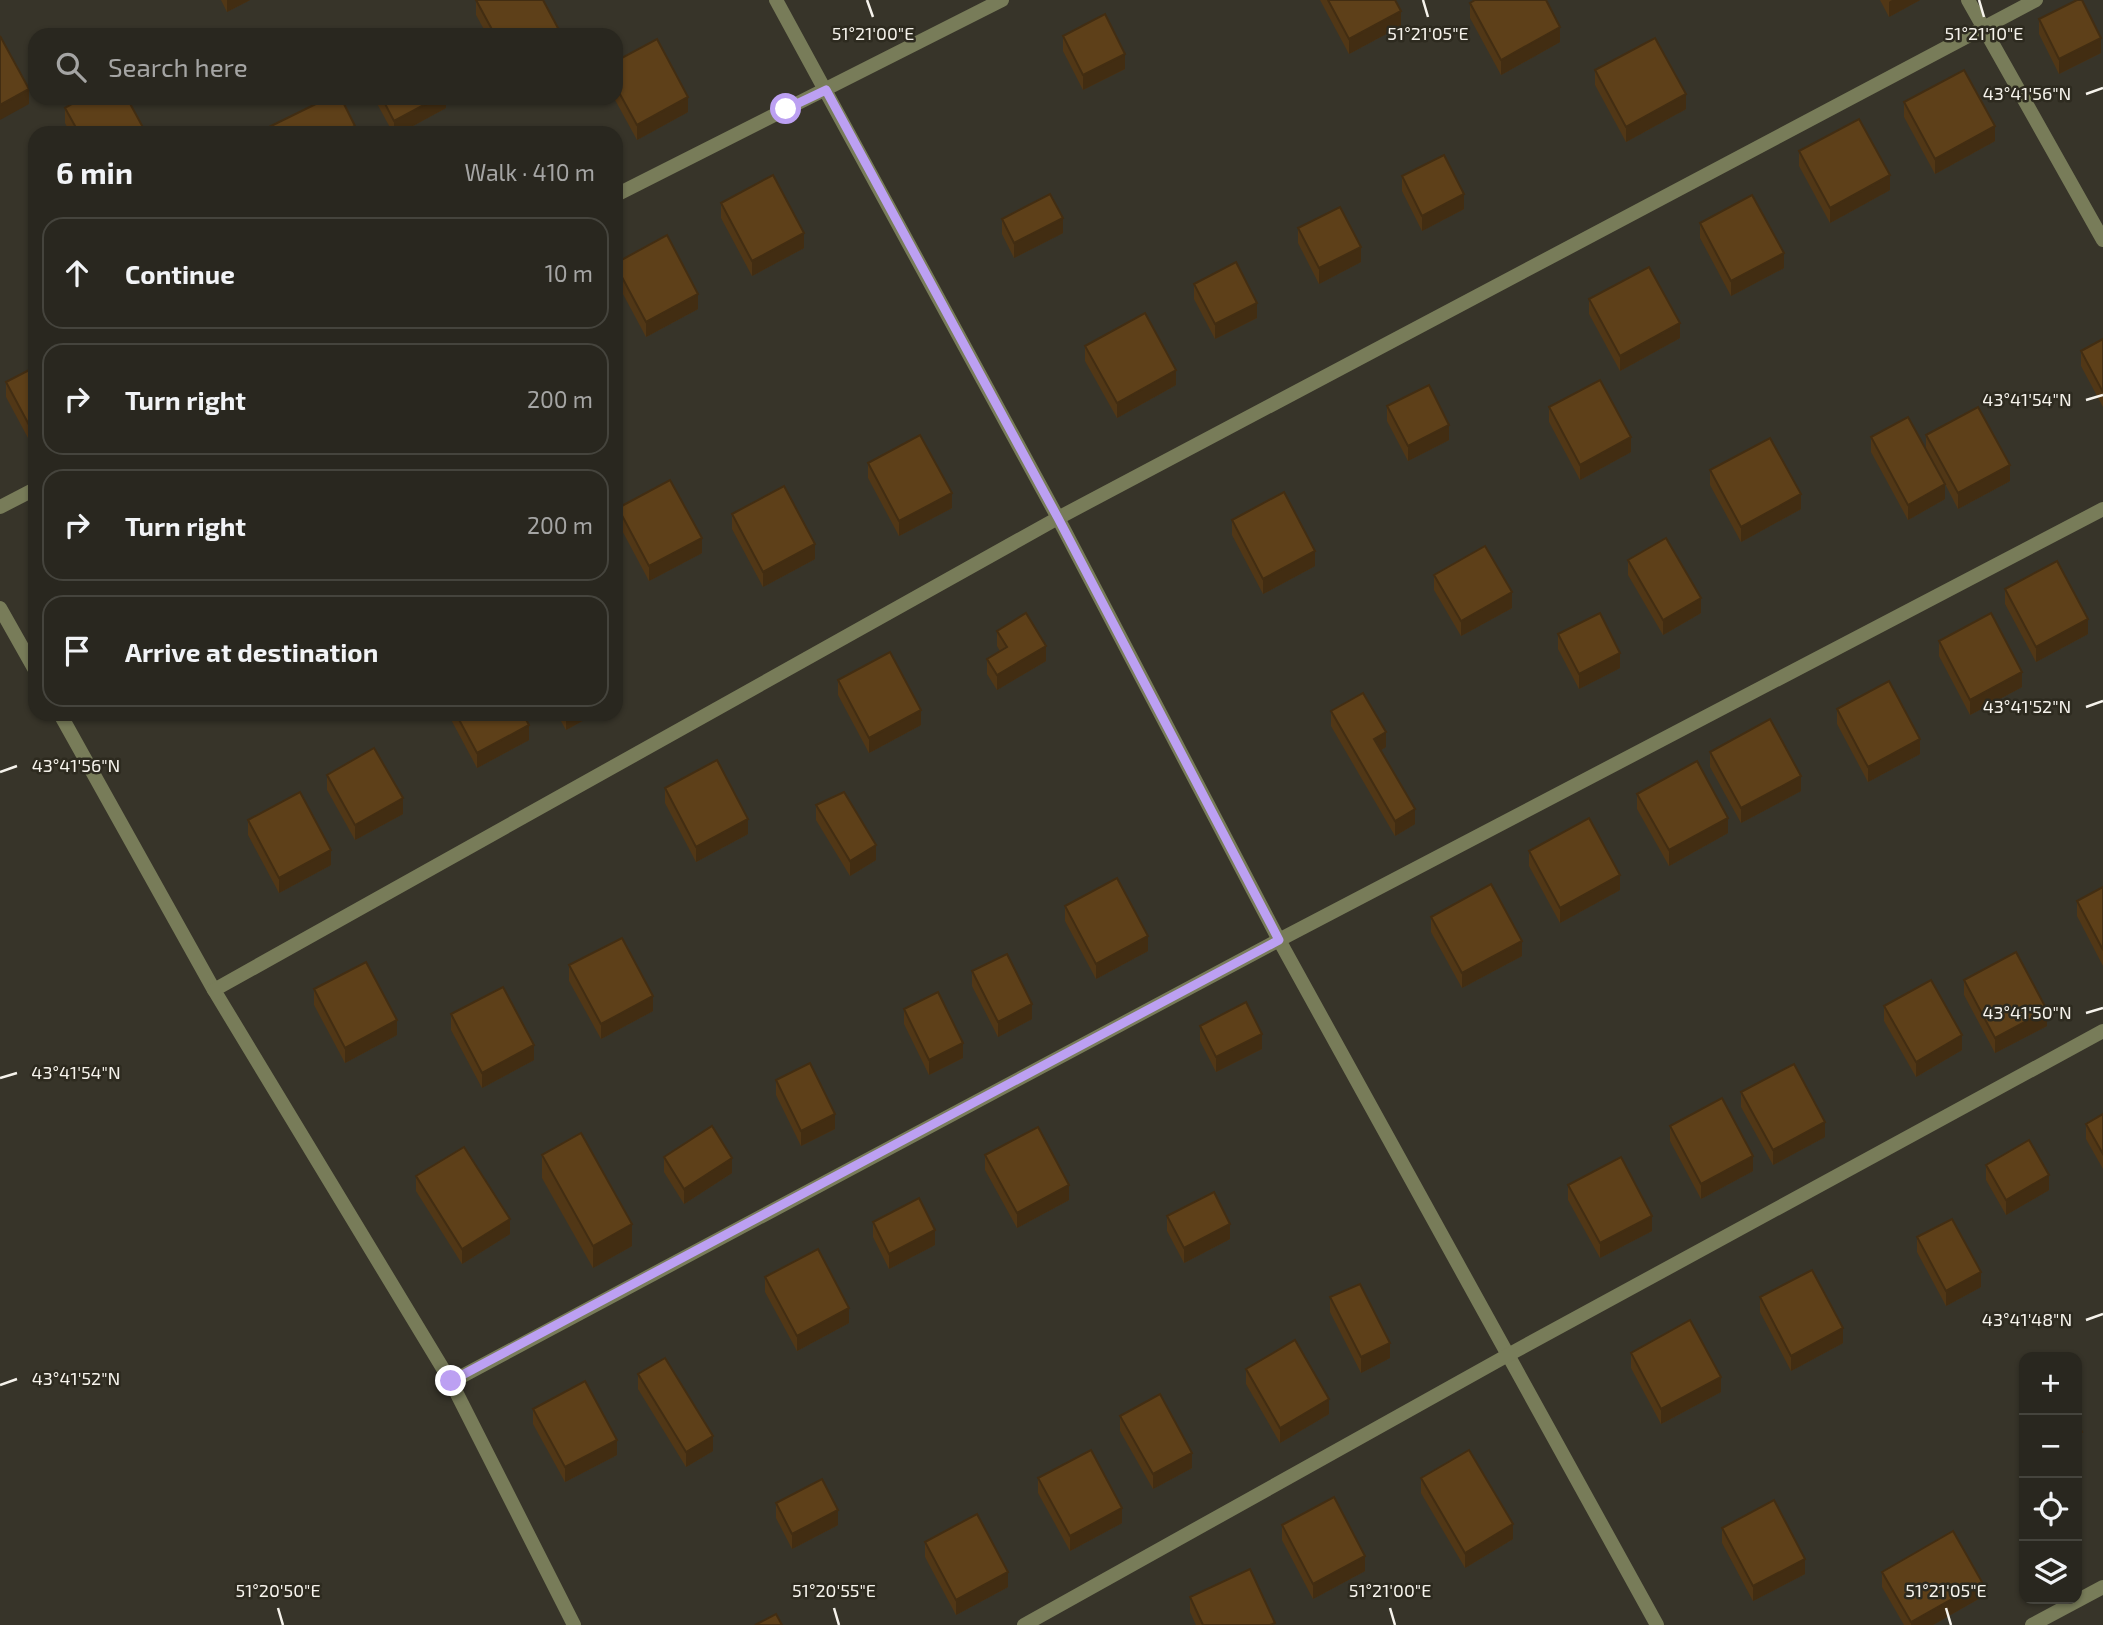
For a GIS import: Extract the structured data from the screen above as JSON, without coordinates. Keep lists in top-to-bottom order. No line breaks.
{"page":{"search":"Search here","heading":["6 min","Walk · 410 m"],"list":[["Continue","10 m"],["Turn right","200 m"],["Turn right","200 m"],"Arrive at destination"],"map_buttons":["+","−"]},"coordinates":["51°21'00\"E","51°21'05\"E","51°21'10\"E","43°41'56\"N","43°41'54\"N","43°41'52\"N","43°41'50\"N","43°41'48\"N","51°20'50\"E","51°20'55\"E"]}
